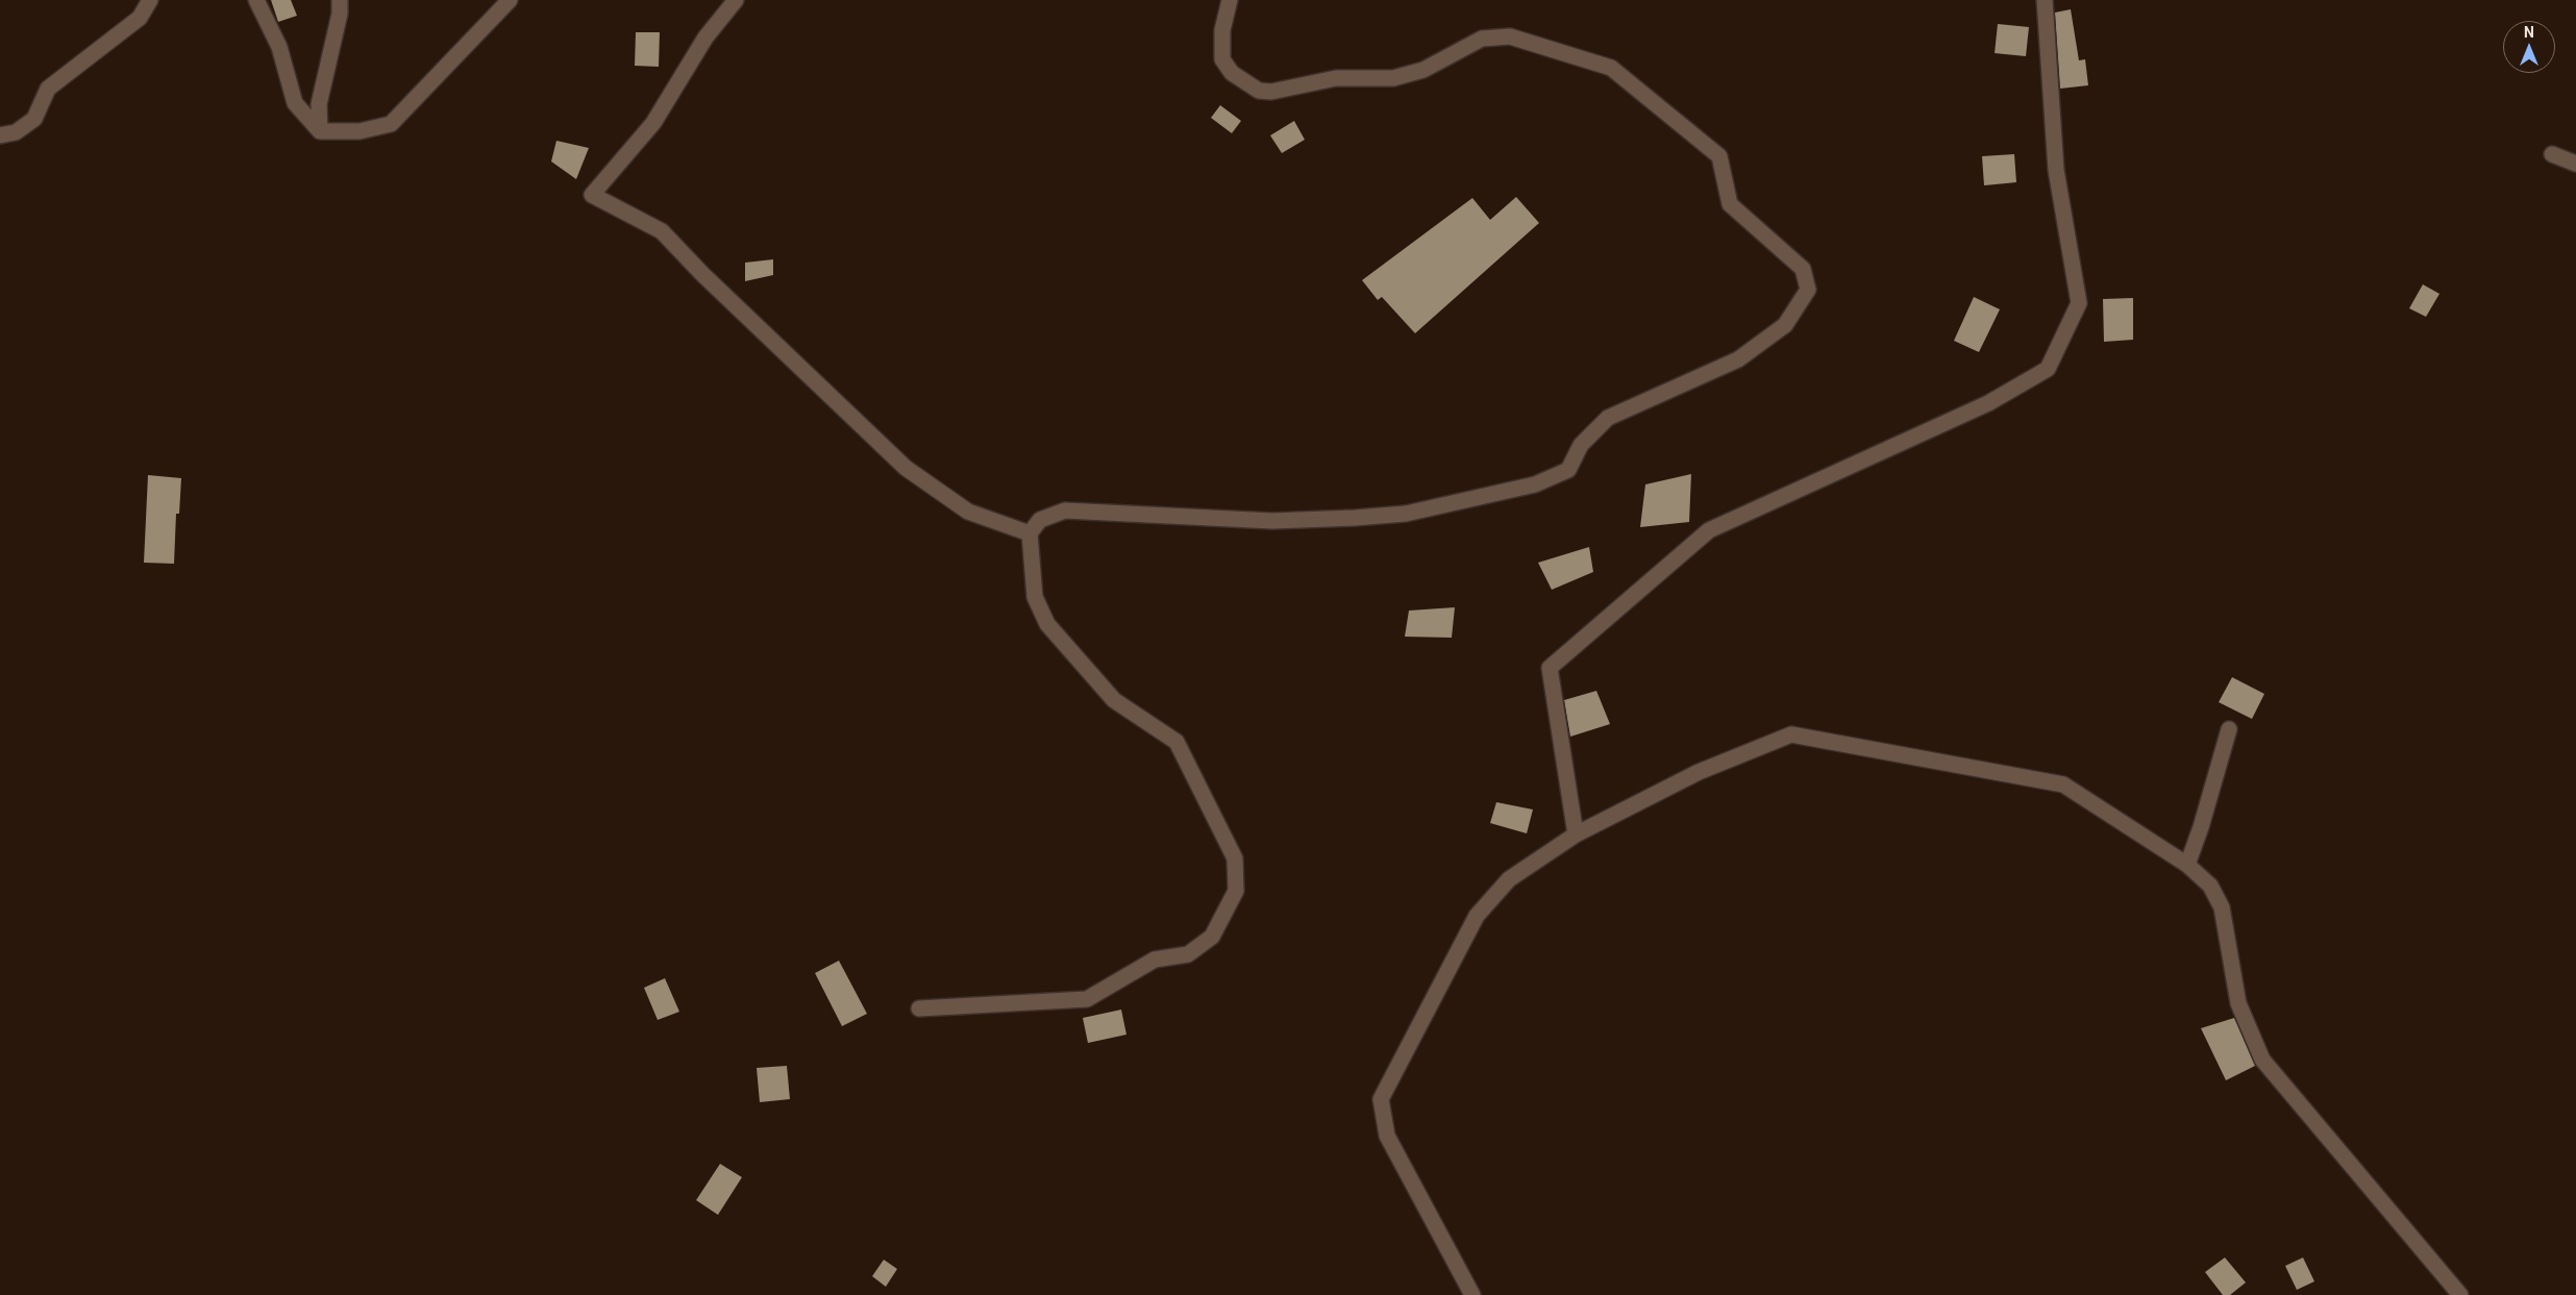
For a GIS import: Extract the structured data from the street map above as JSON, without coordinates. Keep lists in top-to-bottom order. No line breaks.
{"north":"top"}
